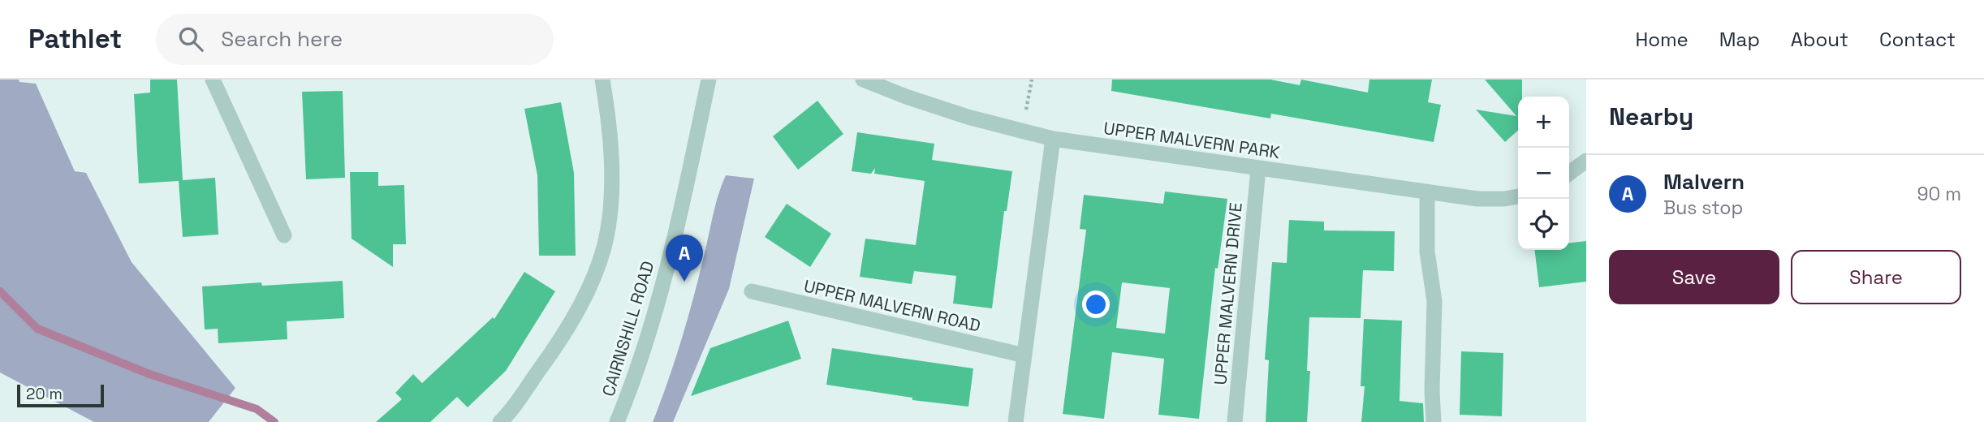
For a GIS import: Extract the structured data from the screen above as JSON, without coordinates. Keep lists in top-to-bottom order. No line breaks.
{"streets":{"street":["UPPER MALVERN PARK","UPPER MALVERN DRIVE","UPPER MALVERN ROAD","CAIRNSHILL ROAD"]},"crossings":[["UPPER MALVERN PARK","UPPER MALVERN DRIVE"]],"scale_bar":"20 m","page":{"header":"Pathlet","search":"Search here","nav":["Home","Map","About","Contact"],"heading":"Nearby","map_buttons":["+","−"],"list":[{"mark":"A","name":"Malvern","note":"Bus stop","value":"90 m"}],"buttons":["Save","Share"],"pins":"A","scale":"20 m"}}
